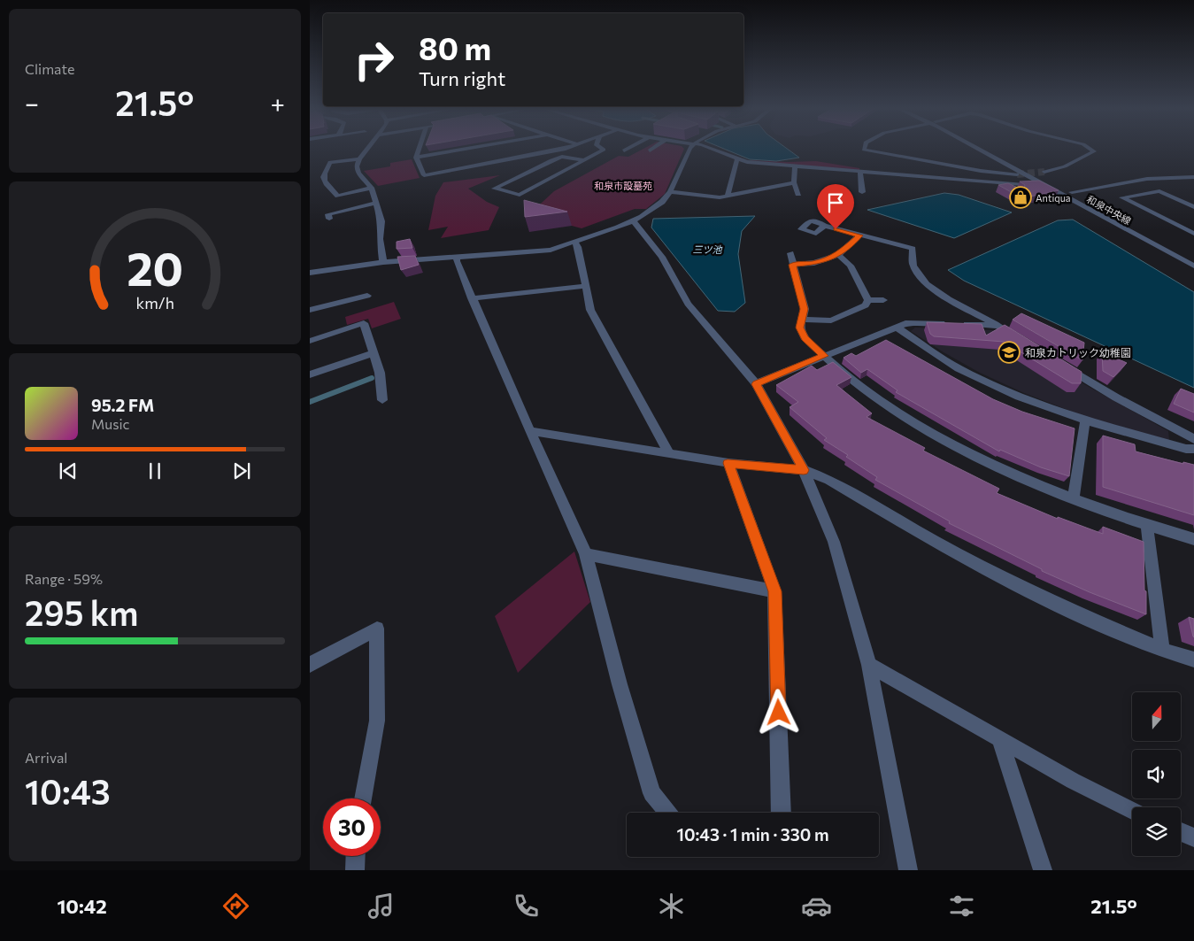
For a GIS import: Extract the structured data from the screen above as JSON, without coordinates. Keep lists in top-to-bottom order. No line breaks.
{"streets":{"street":["和泉中央線"]},"water":["三ツ池"],"parks":["和泉市設墓苑"],"places":{"shop":["Antiqua"],"school or university":["和泉カトリック幼稚園"]},"north":"top","page":{"tile":["Climate",["Range · 59%","295 km"],["Arrival","10:43"]],"turn":["80 m","Turn right"],"heat":["−","21.5°","+"],"song":["95.2 FM","Music"],"limit":"30","trip":"10:43 · 1 min · 330 m","tabs":["10:42","21.5°"],"gauge":["20","km/h"]}}
